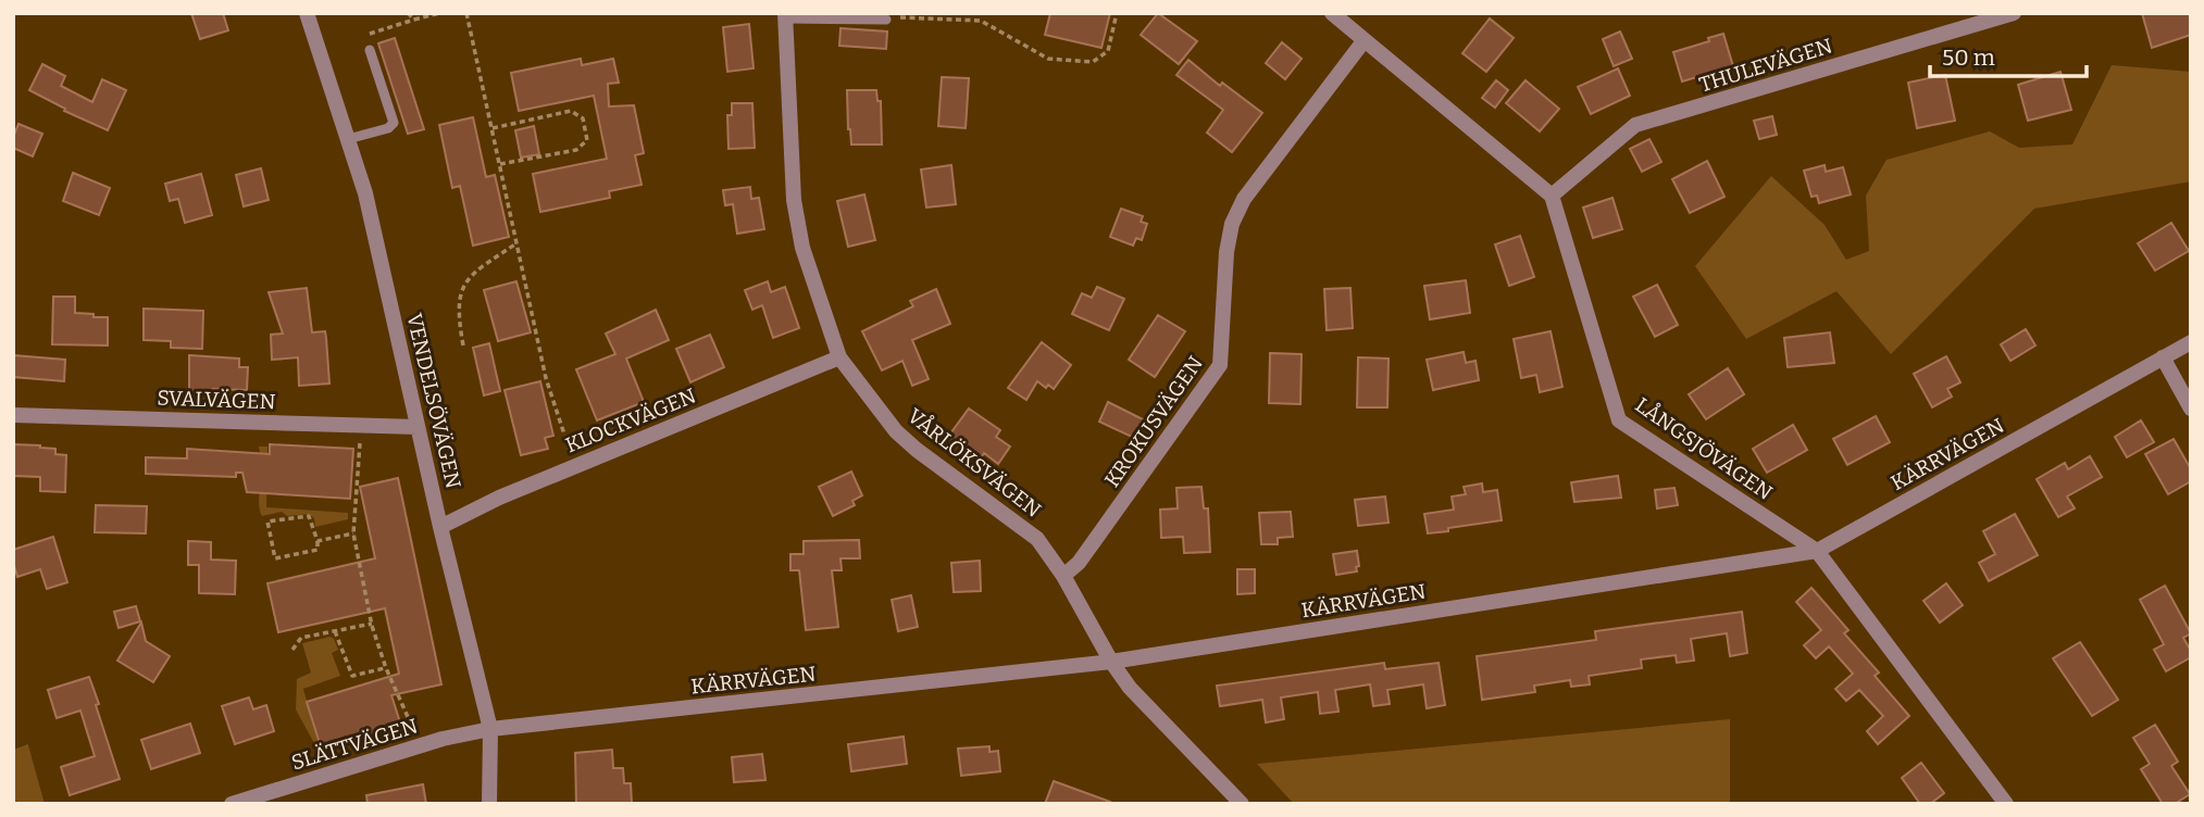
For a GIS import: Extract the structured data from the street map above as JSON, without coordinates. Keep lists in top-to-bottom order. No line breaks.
{"streets":{"street":["THULEVÄGEN","SVALVÄGEN","VENDELSÖVÄGEN","KLOCKVÄGEN","KROKUSVÄGEN","LÅNGSJÖVÄGEN","KÄRRVÄGEN","VÅRLÖKSVÄGEN","SLÄTTVÄGEN"]},"crossings":[["THULEVÄGEN","LÅNGSJÖVÄGEN"],["SVALVÄGEN","VENDELSÖVÄGEN"],["VENDELSÖVÄGEN","KLOCKVÄGEN"],["VENDELSÖVÄGEN","KÄRRVÄGEN"],["VENDELSÖVÄGEN","SLÄTTVÄGEN"],["KLOCKVÄGEN","VÅRLÖKSVÄGEN"],["KROKUSVÄGEN","VÅRLÖKSVÄGEN"],["LÅNGSJÖVÄGEN","KÄRRVÄGEN"],["KÄRRVÄGEN","VÅRLÖKSVÄGEN"],["KÄRRVÄGEN","SLÄTTVÄGEN"]],"scale_bar":"50 m"}
